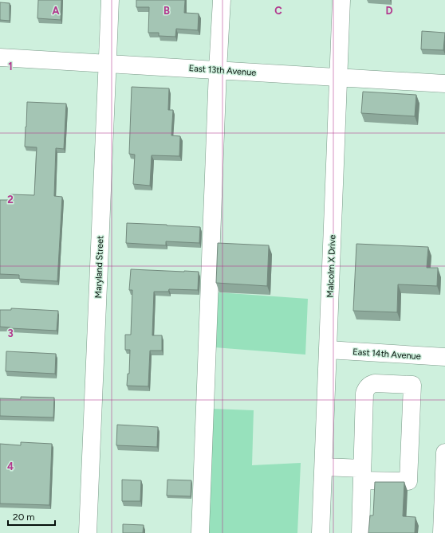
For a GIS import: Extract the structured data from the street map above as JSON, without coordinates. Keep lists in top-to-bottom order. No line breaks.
{"streets":{"street":["East 13th Avenue","Malcolm X Drive","Maryland Street","East 14th Avenue"]},"crossings":[["East 13th Avenue","Malcolm X Drive"],["East 13th Avenue","Maryland Street"],["Malcolm X Drive","East 14th Avenue"]],"scale_bar":"20 m","grid":{"columns":["A","B","C","D"],"rows":["1","2","3","4"]}}
